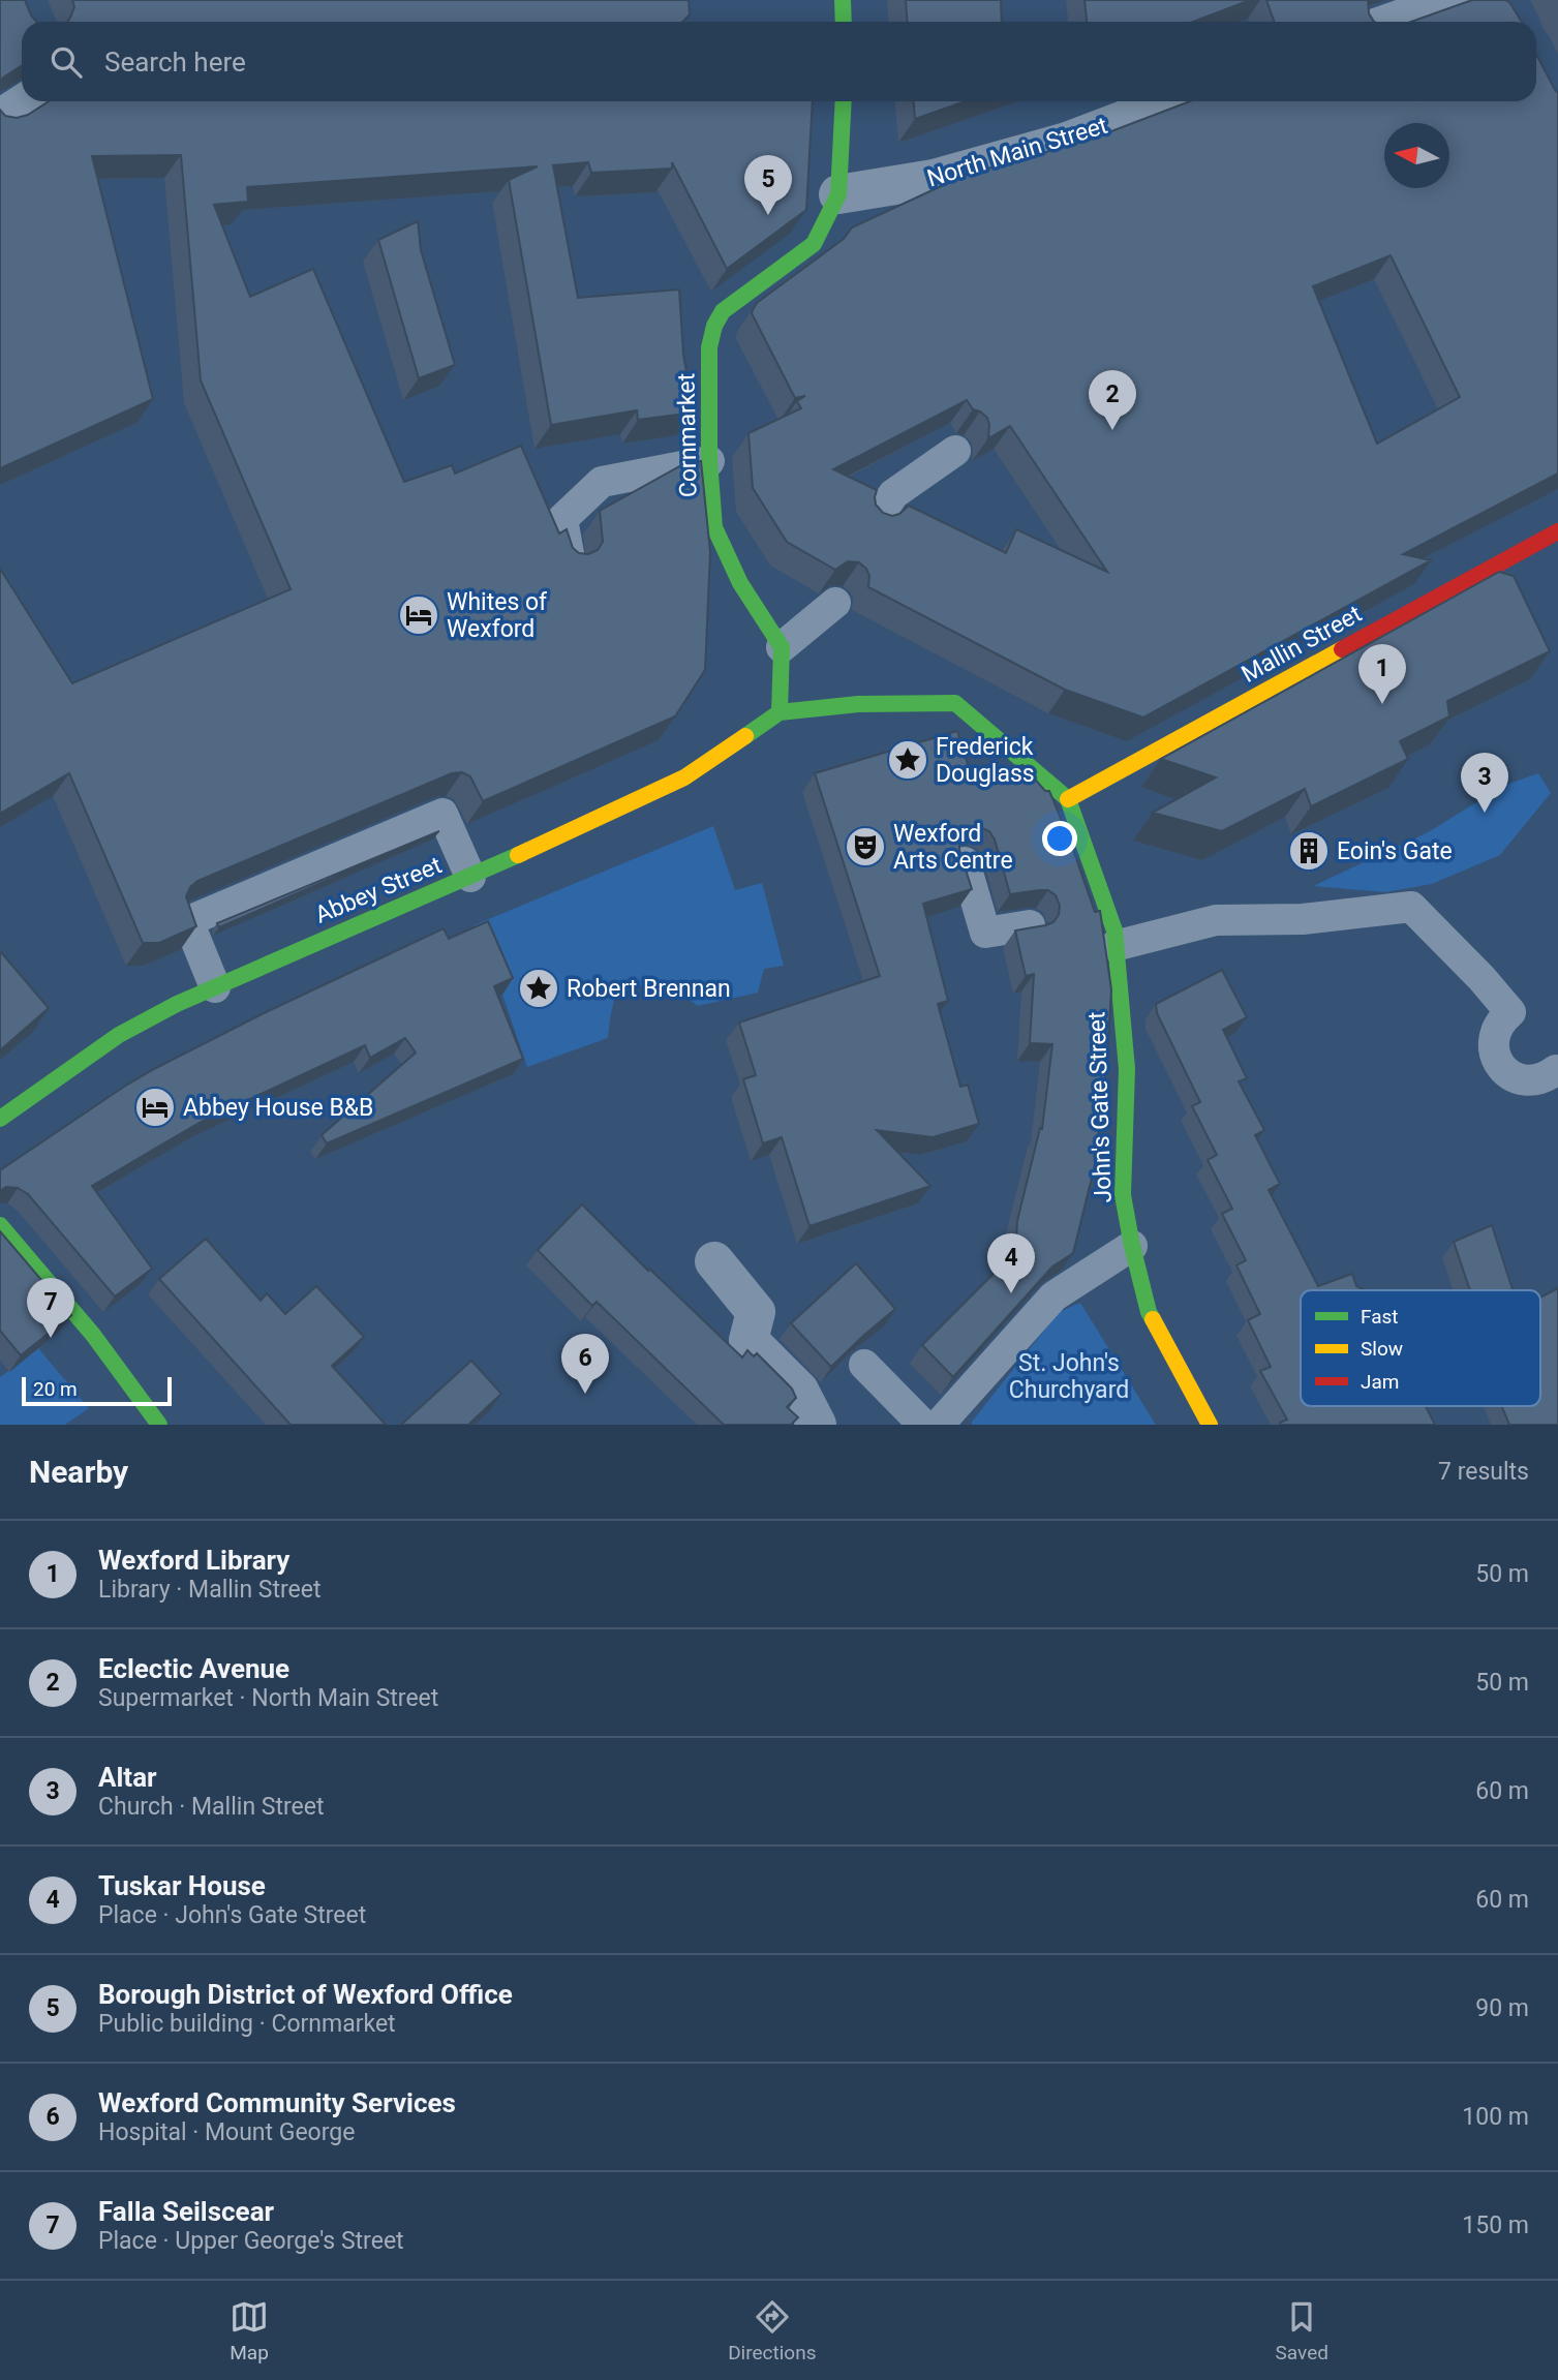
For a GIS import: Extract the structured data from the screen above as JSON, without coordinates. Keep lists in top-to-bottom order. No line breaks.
{"streets":{"street":["North Main Street","Cornmarket","Mallin Street","Abbey Street","John's Gate Street"]},"crossings":[["North Main Street","Cornmarket"],["Mallin Street","John's Gate Street"]],"parks":["St. John's Churchyard"],"places":{"hotel":["Whites of Wexford","Abbey House B&B"],"place":["Frederick Douglass","Robert Brennan"],"theatre":["Wexford Arts Centre"],"building":["Eoin's Gate"]},"legend":["Fast","Slow","Jam"],"scale_bar":"20 m","north":"left","page":{"search":"Search here","pins":["5","2","1","3","4","7","6"],"scale":"20 m","heading":["Nearby","7 results"],"list":[{"mark":"1","name":"Wexford Library","note":"Library · Mallin Street","value":"50 m"},{"mark":"2","name":"Eclectic Avenue","note":"Supermarket · North Main Street","value":"50 m"},{"mark":"3","name":"Altar","note":"Church · Mallin Street","value":"60 m"},{"mark":"4","name":"Tuskar House","note":"Place · John's Gate Street","value":"60 m"},{"mark":"5","name":"Borough District of Wexford Office","note":"Public building · Cornmarket","value":"90 m"},{"mark":"6","name":"Wexford Community Services","note":"Hospital · Mount George","value":"100 m"},{"mark":"7","name":"Falla Seilscear","note":"Place · Upper George's Street","value":"150 m"}],"nav":["Map","Directions","Saved"]}}
